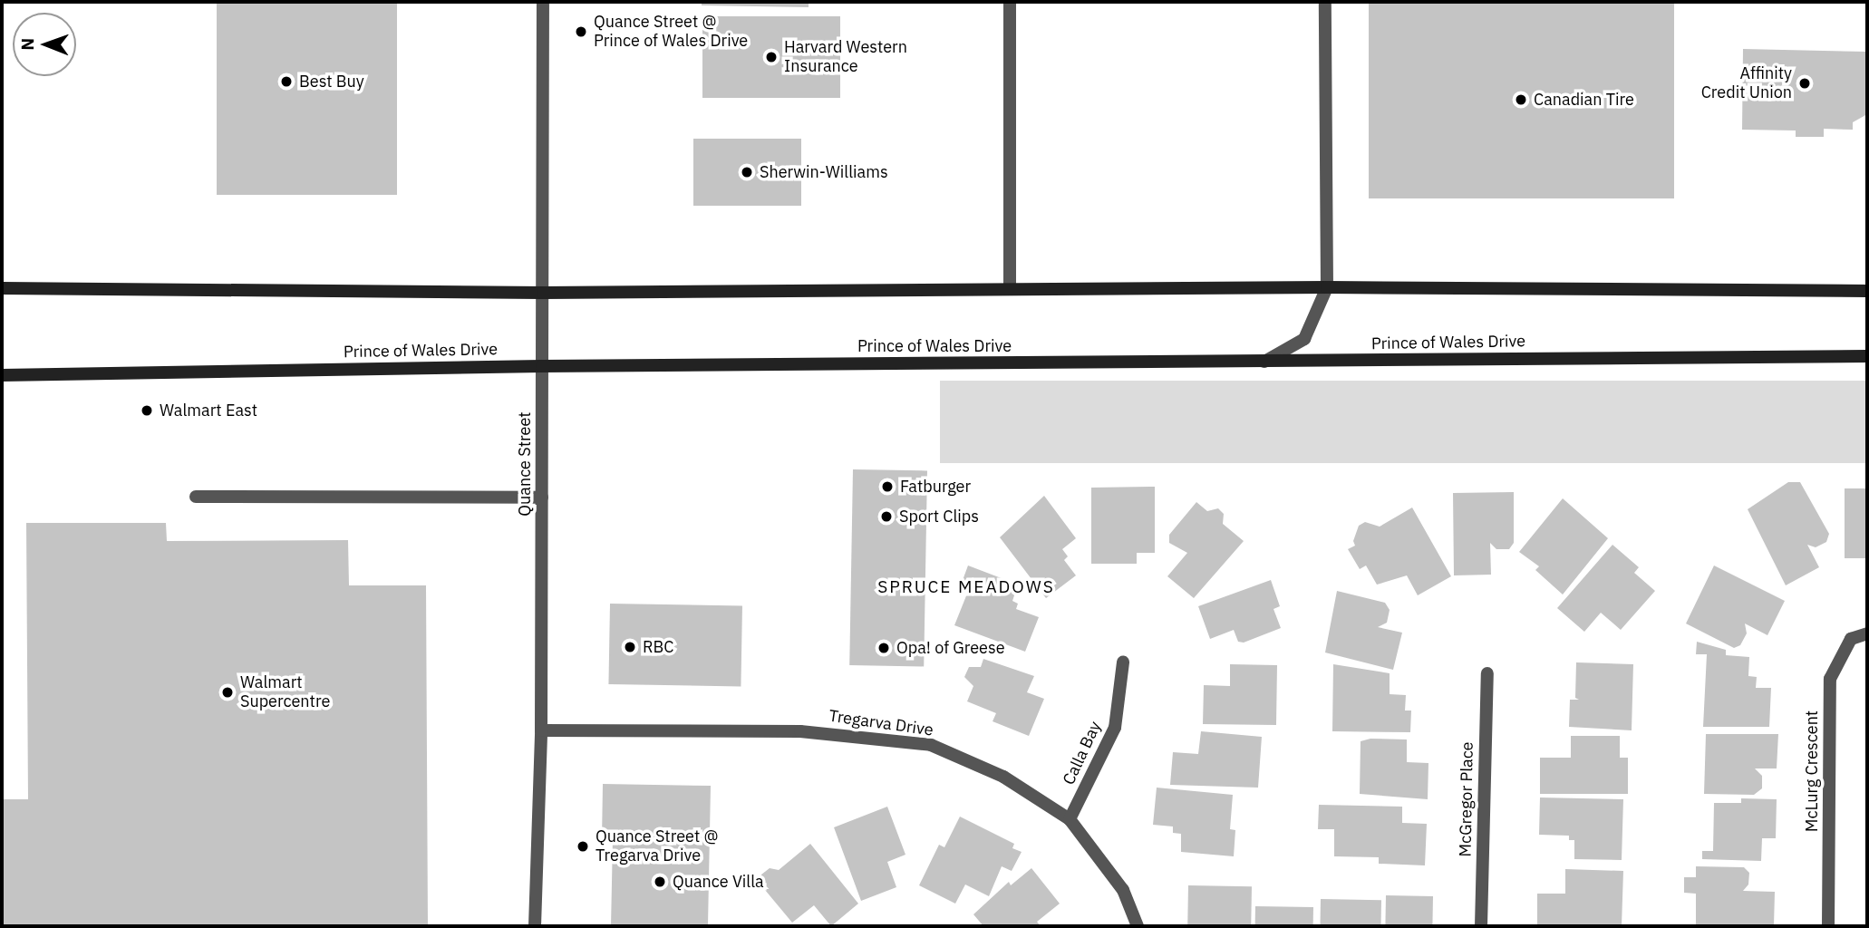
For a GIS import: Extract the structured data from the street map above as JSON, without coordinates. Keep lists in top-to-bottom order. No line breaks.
{"streets":{"main road":["Prince of Wales Drive"],"street":["Quance Street","Tregarva Drive","Calla Bay","McLurg Crescent","McGregor Place"]},"crossings":[["Prince of Wales Drive","Quance Street"],["Quance Street","Tregarva Drive"],["Tregarva Drive","Calla Bay"]],"districts":["SPRUCE MEADOWS"],"places":["Quance Street @ Prince of Wales Drive","Harvard Western Insurance","Best Buy","Affinity Credit Union","Canadian Tire","Sherwin-Williams","Walmart East","Fatburger","Sport Clips","RBC","Opa! of Greese","Walmart Supercentre","Quance Street @ Tregarva Drive","Quance Villa"],"north":"left"}
